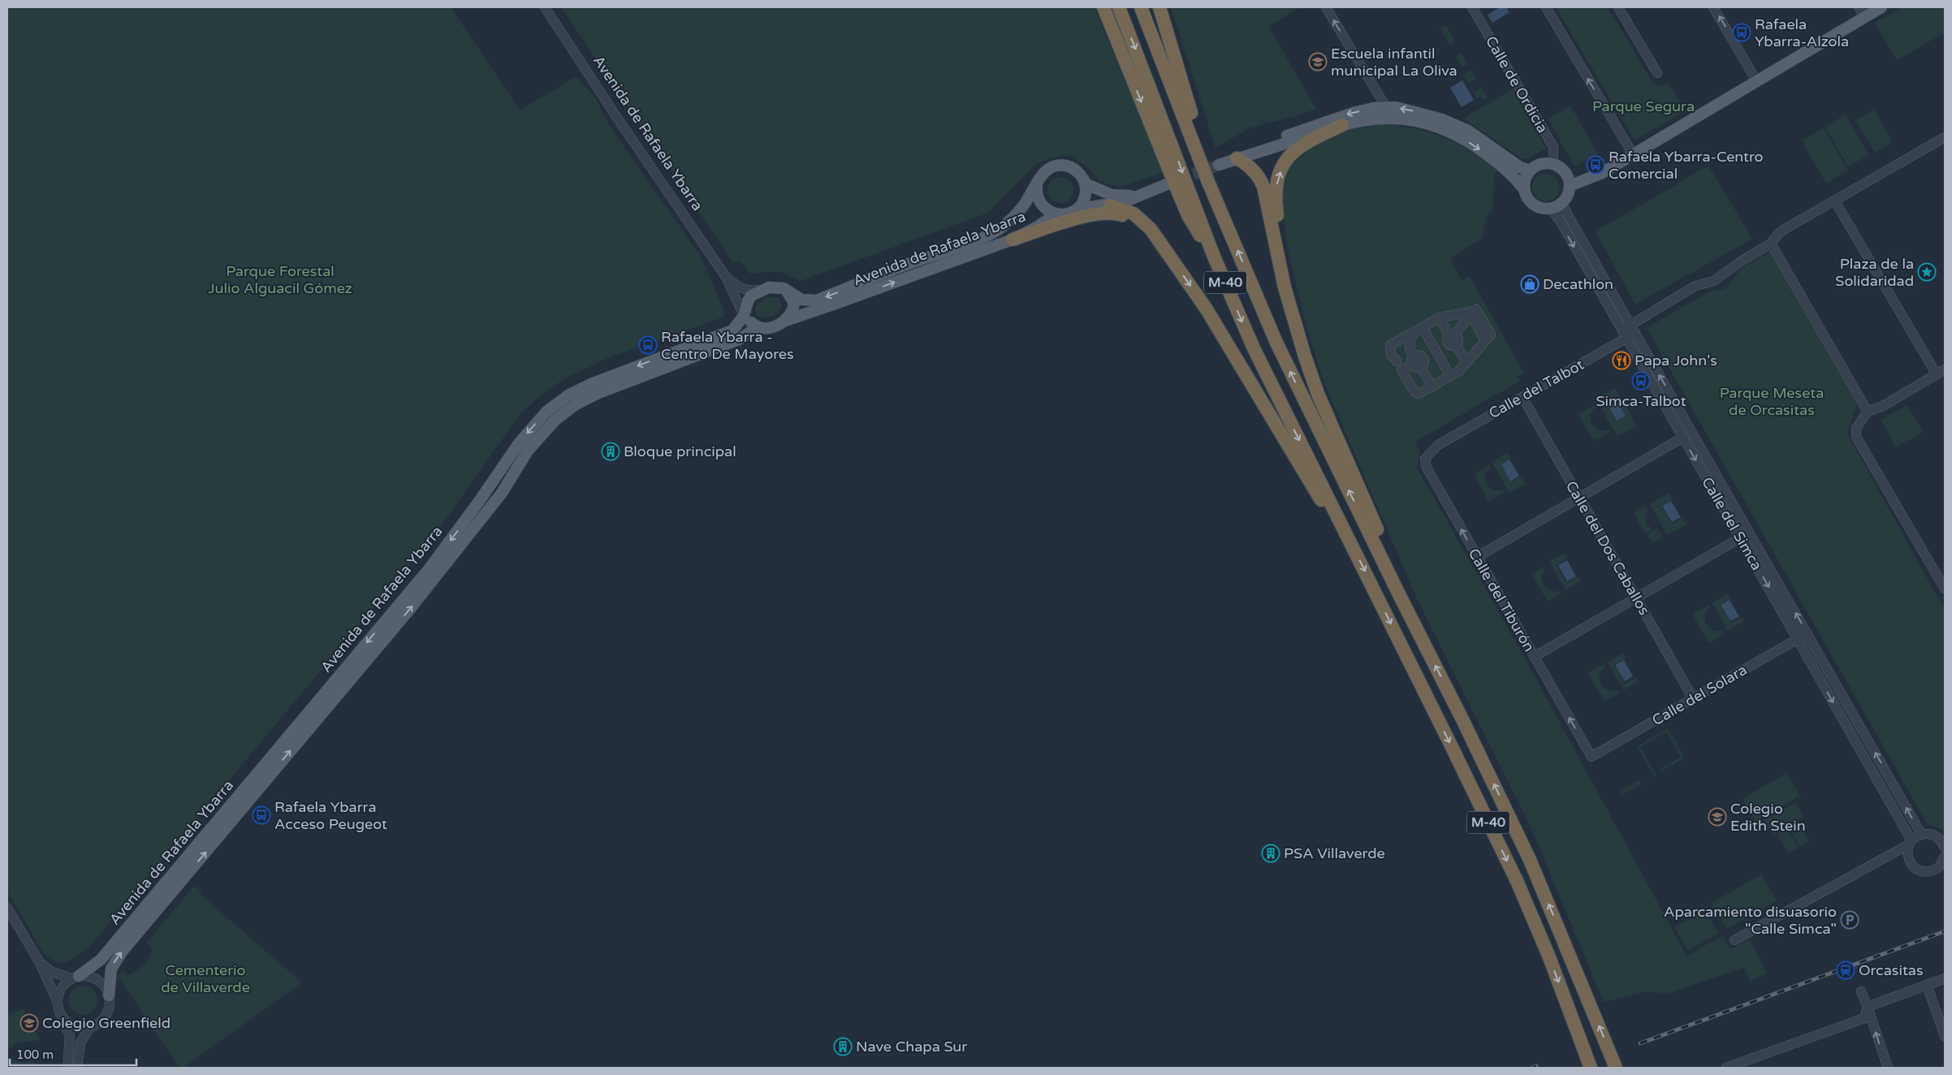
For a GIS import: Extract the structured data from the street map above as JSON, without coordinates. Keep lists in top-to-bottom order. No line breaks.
{"streets":{"highway":["M-40"],"main road":["Avenida de Rafaela Ybarra"],"street":["Calle de Ordicia","Calle del Talbot","Calle del Simca","Calle del Dos Caballos","Calle del Tiburón","Calle del Solara"]},"crossings":[["Calle de Ordicia","Calle del Simca"],["Calle del Talbot","Calle del Simca"],["Calle del Talbot","Calle del Dos Caballos"],["Calle del Talbot","Calle del Tiburón"],["Calle del Simca","Calle del Solara"],["Calle del Dos Caballos","Calle del Solara"],["Calle del Tiburón","Calle del Solara"]],"one_way":["Calle del Tiburón"],"parks":["Parque Segura","Parque Forestal Julio Alguacil Gómez","Parque Meseta de Orcasitas","Cementerio de Villaverde"],"places":{"bus stop":["Rafaela Ybarra-Alzola","Rafaela Ybarra-Centro Comercial","Rafaela Ybarra - Centro De Mayores","Simca-Talbot","Rafaela Ybarra Acceso Peugeot"],"school or university":["Escuela infantil municipal La Oliva","Colegio Edith Stein","Colegio Greenfield"],"place":["Plaza de la Solidaridad"],"shop":["Decathlon"],"restaurant":["Papa John's"],"building":["Bloque principal","PSA Villaverde","Nave Chapa Sur"],"parking":["Aparcamiento disuasorio \"Calle Simca\""],"station":["Orcasitas"]},"scale_bar":"100 m"}
